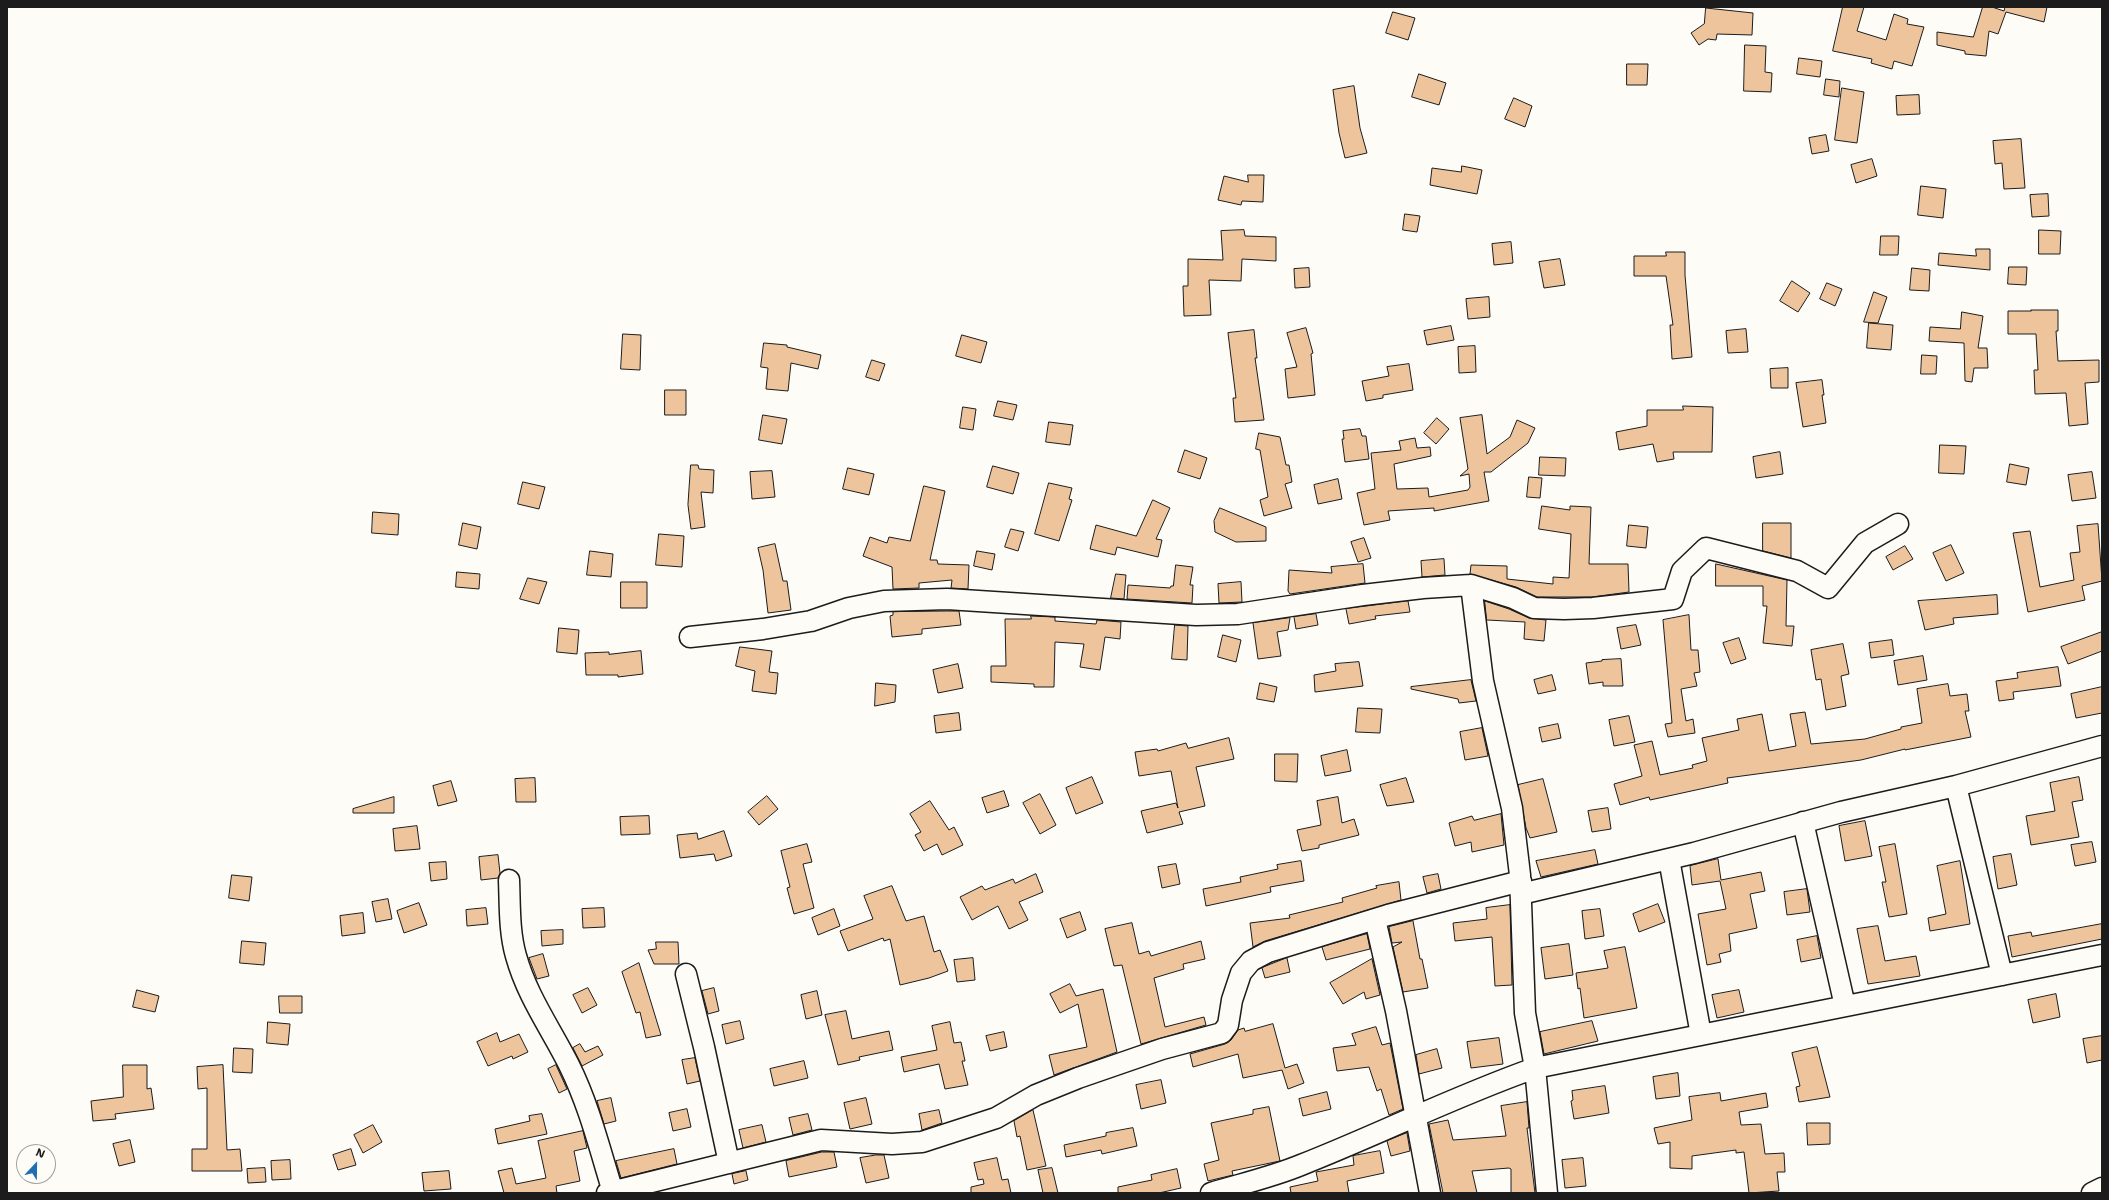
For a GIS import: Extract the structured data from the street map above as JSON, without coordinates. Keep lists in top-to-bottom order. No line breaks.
{"north":"top"}
